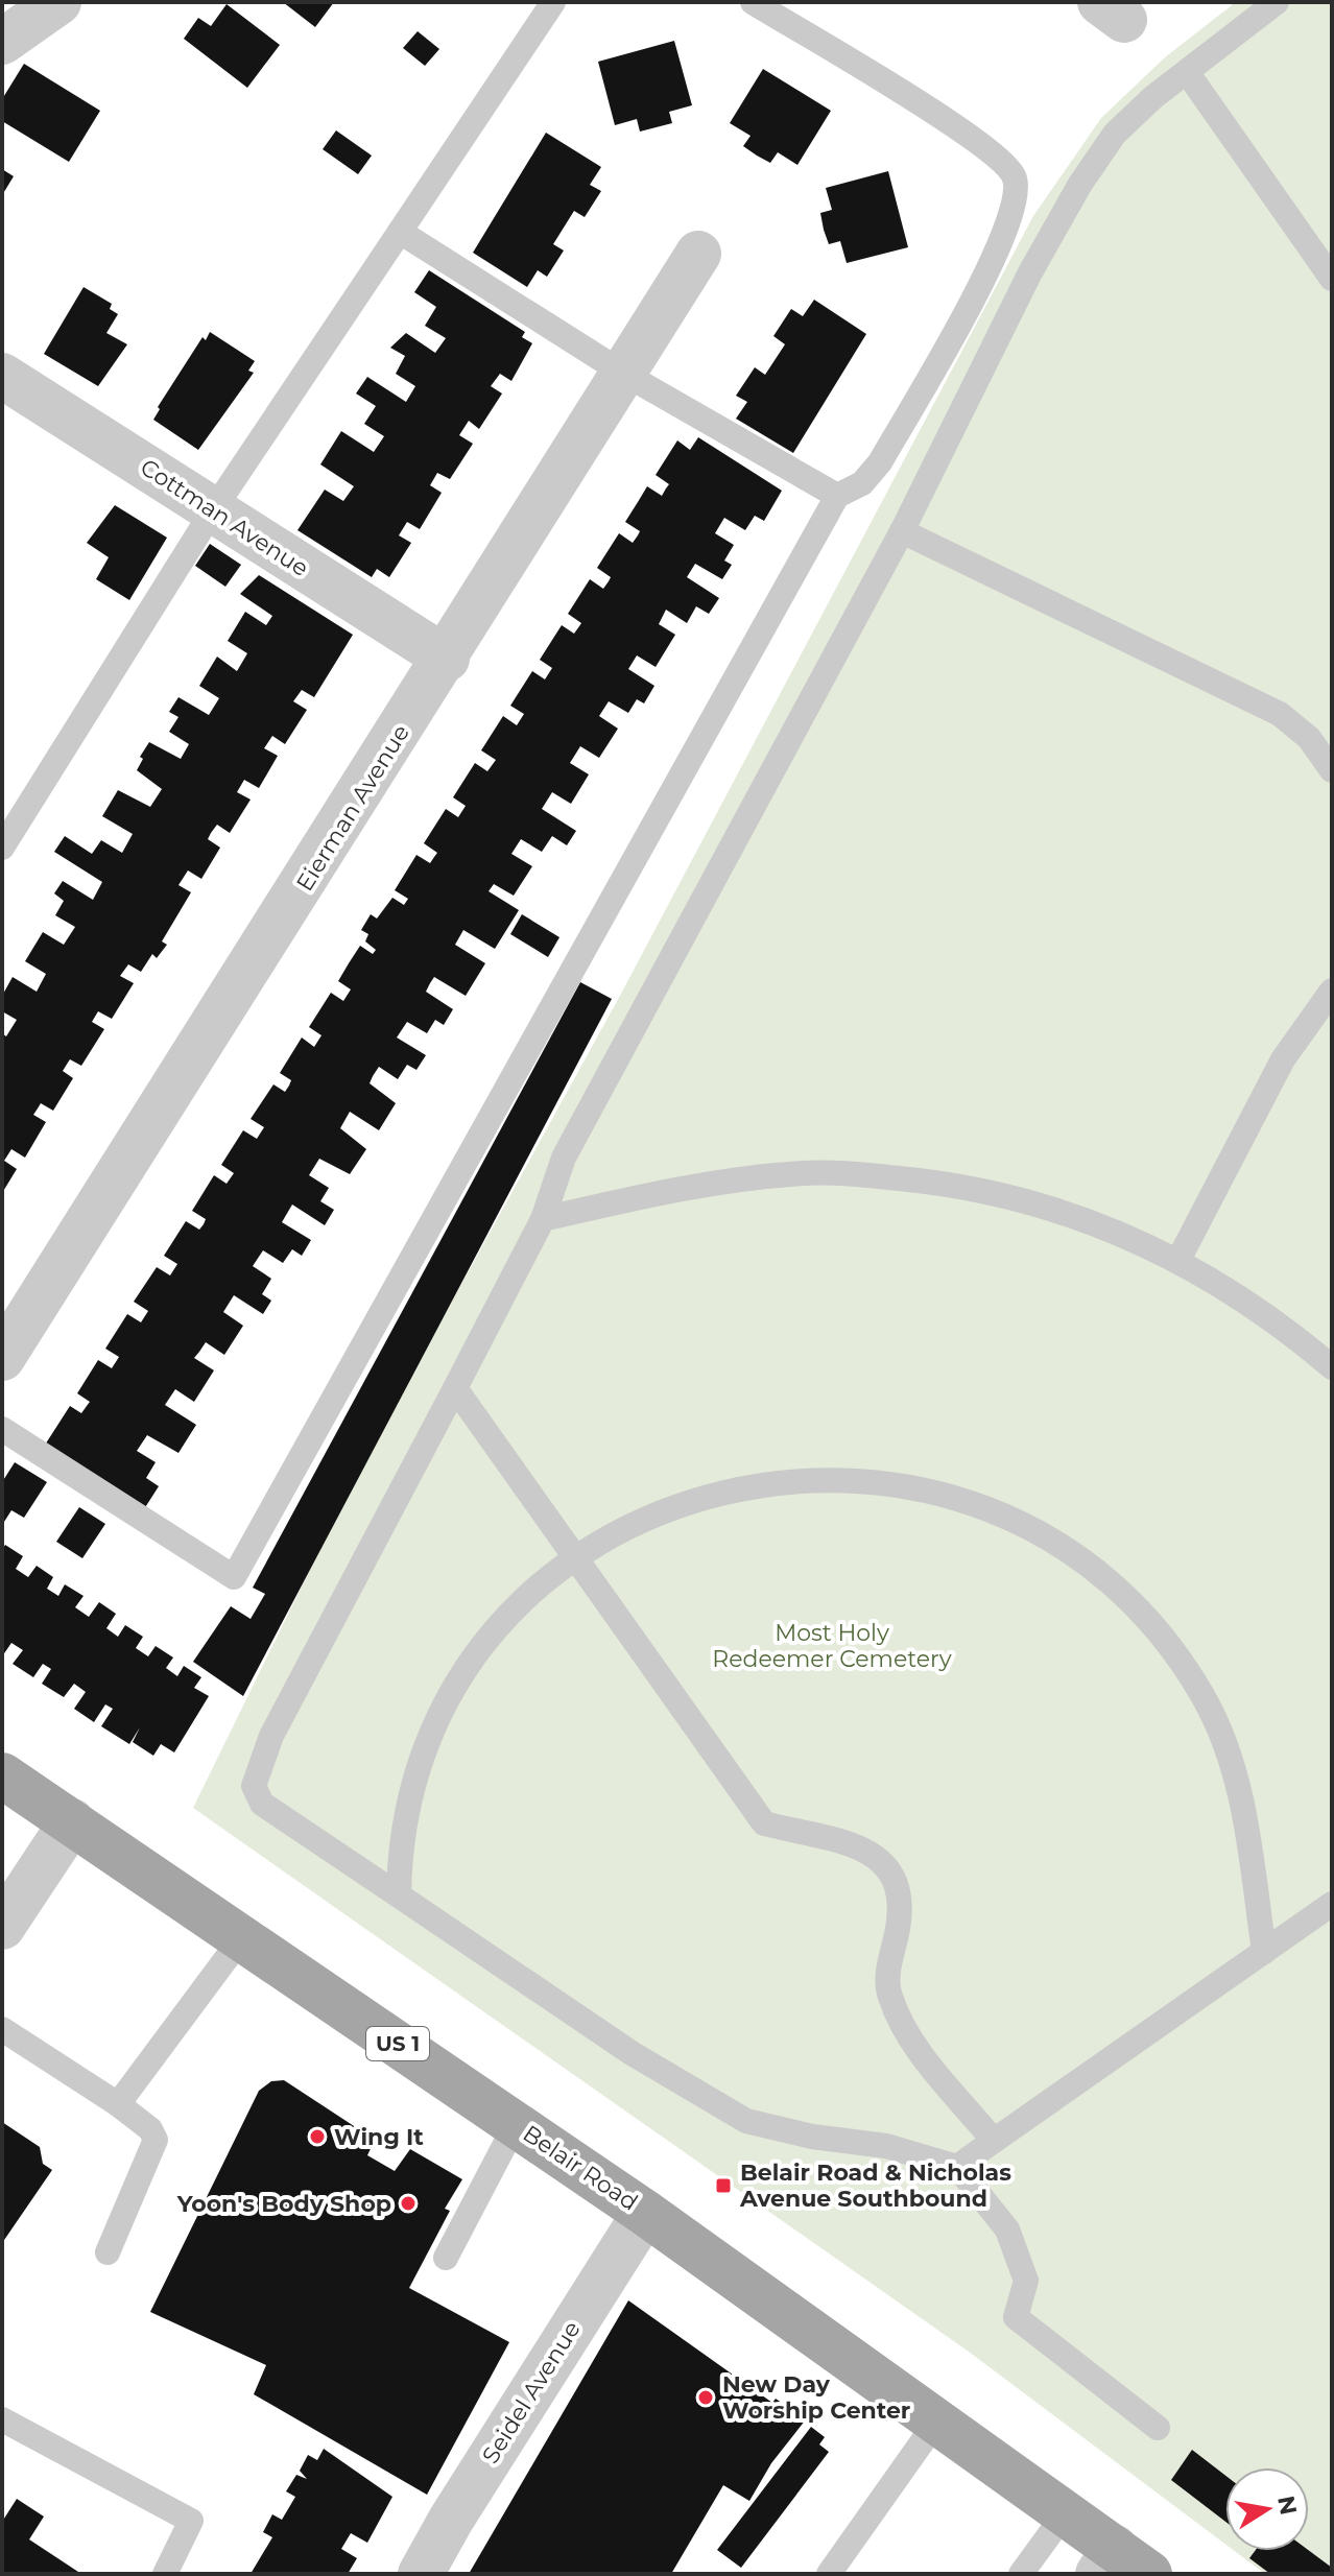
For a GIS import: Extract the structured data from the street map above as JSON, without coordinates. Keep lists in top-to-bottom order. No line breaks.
{"streets":{"main road":["US 1","Belair Road"],"street":["Cottman Avenue","Eierman Avenue","Seidel Avenue"]},"crossings":[["Cottman Avenue","Eierman Avenue"],["Belair Road","Seidel Avenue"]],"parks":["Most Holy Redeemer Cemetery"],"places":{"other":["Wing It","Yoon's Body Shop","New Day Worship Center"],"transit":["Belair Road & Nicholas Avenue Southbound"]},"north":"right"}
